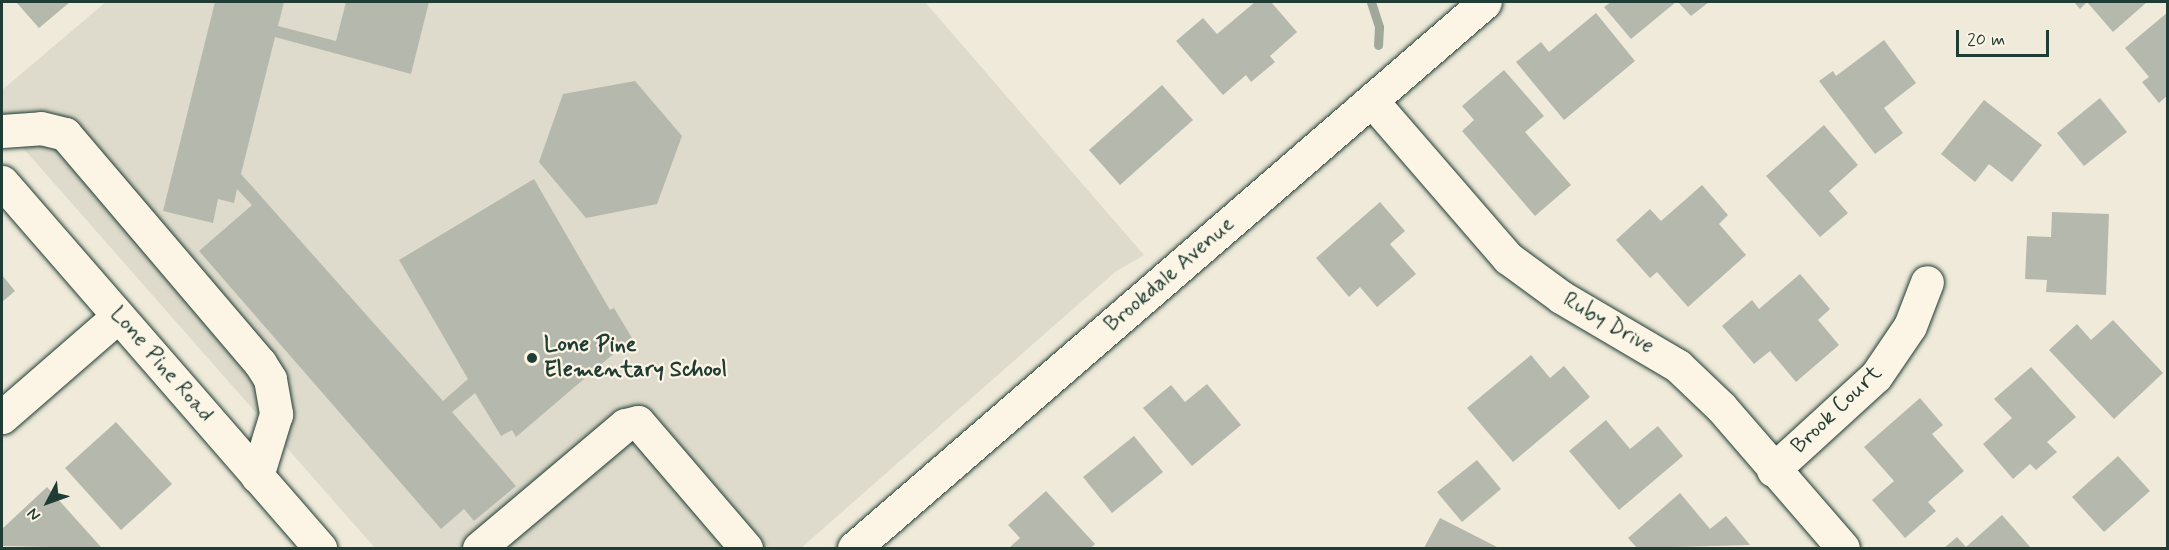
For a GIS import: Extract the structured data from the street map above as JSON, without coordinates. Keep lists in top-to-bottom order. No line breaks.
{"streets":{"street":["Brookdale Avenue","Ruby Drive","Lone Pine Road","Brook Court"]},"crossings":[["Brookdale Avenue","Ruby Drive"],["Ruby Drive","Brook Court"]],"places":["Lone Pine Elementary School"],"scale_bar":"20 m","north":"bottom left"}
